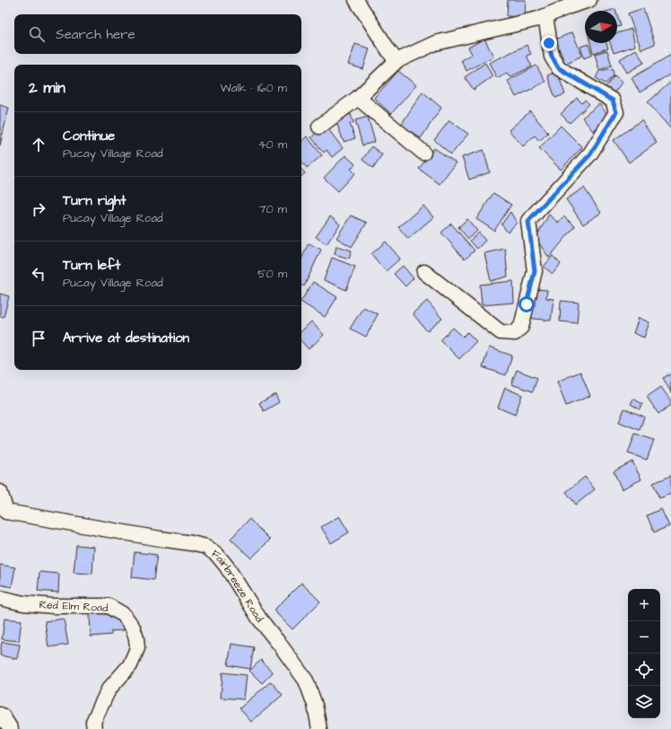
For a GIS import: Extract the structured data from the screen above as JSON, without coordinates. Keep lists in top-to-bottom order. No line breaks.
{"streets":{"street":["Fairbreeze Road","Red Elm Road"]},"north":"right","page":{"search":"Search here","heading":["2 min","Walk · 160 m"],"list":[["Continue","Pucay Village Road","40 m"],["Turn right","Pucay Village Road","70 m"],["Turn left","Pucay Village Road","50 m"],"Arrive at destination"],"map_buttons":["+","−"]}}
